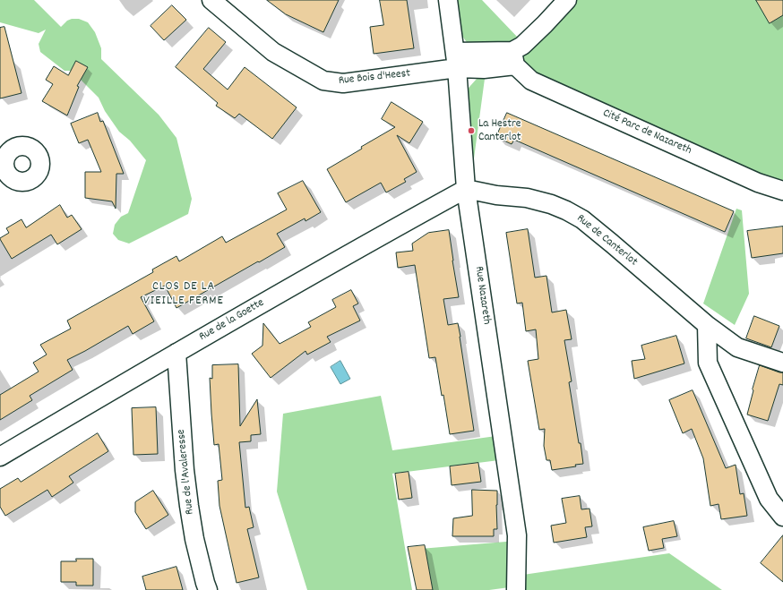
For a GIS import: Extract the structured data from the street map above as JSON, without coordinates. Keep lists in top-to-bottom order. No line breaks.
{"streets":{"street":["Rue Bois d'Heest","Cité Parc de Nazareth","Rue de Canterlot","Rue Nazareth","Rue de la Goette","Rue de l'Avaleresse"]},"crossings":[["Rue Bois d'Heest","Rue Nazareth"],["Rue de Canterlot","Rue Nazareth"],["Rue de Canterlot","Rue de la Goette"],["Rue Nazareth","Rue de la Goette"],["Rue de la Goette","Rue de l'Avaleresse"]],"districts":["CLOS DE LA VIEILLE FERME"],"places":["La Hestre Canterlot"]}
